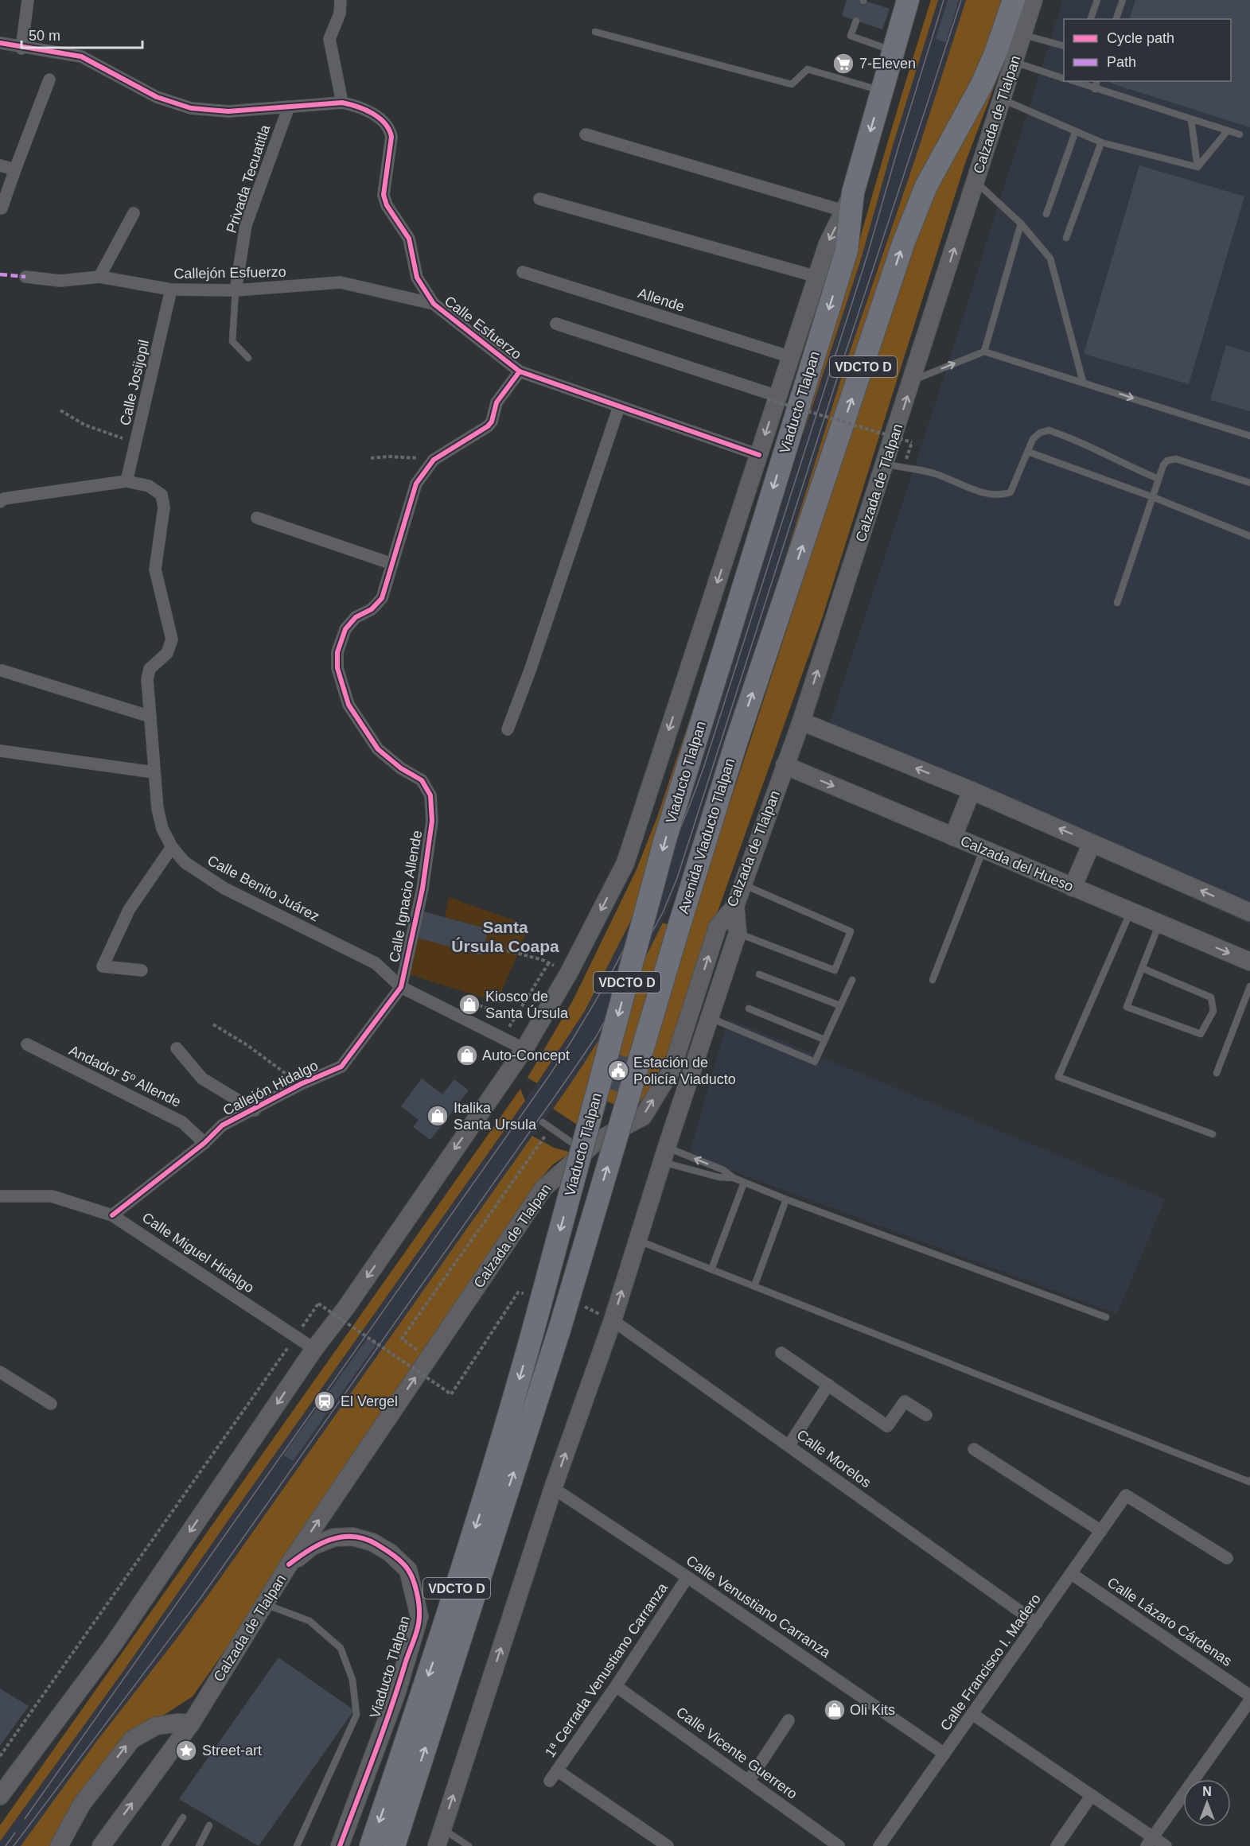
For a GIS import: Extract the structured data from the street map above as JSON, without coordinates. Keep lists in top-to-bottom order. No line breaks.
{"streets":{"highway":["VDCTO D","Viaducto Tlalpan","Avenida Viaducto Tlalpan"],"main road":["Calzada de Tlalpan","Calzada del Hueso"],"street":["Privada Tecuatitla","Callejón Esfuerzo","Allende","Calle Esfuerzo","Calle Josijopil","Calle Benito Juárez","Calle Ignacio Allende","Andador 5º Allende","Callejón Hidalgo","Calle Miguel Hidalgo","Calle Morelos","Calle Venustiano Carranza","Calle Lázaro Cárdenas","Calle Francisco I. Madero","1ª Cerrada Venustiano Carranza","Calle Vicente Guerrero"]},"crossings":[["Calzada de Tlalpan","Viaducto Tlalpan"],["Calzada de Tlalpan","Calzada del Hueso"],["Privada Tecuatitla","Callejón Esfuerzo"],["Privada Tecuatitla","Calle Esfuerzo"],["Callejón Esfuerzo","Calle Esfuerzo"],["Callejón Esfuerzo","Calle Josijopil"],["Calle Esfuerzo","Calle Ignacio Allende"],["Calle Josijopil","Calle Benito Juárez"],["Viaducto Tlalpan","Avenida Viaducto Tlalpan"],["Calle Benito Juárez","Calle Ignacio Allende"],["Calle Benito Juárez","Callejón Hidalgo"],["Calle Ignacio Allende","Callejón Hidalgo"],["Andador 5º Allende","Callejón Hidalgo"],["Callejón Hidalgo","Calle Miguel Hidalgo"],["Calle Morelos","Calle Francisco I. Madero"],["Calle Venustiano Carranza","Calle Francisco I. Madero"],["Calle Venustiano Carranza","1ª Cerrada Venustiano Carranza"],["Calle Lázaro Cárdenas","Calle Francisco I. Madero"],["1ª Cerrada Venustiano Carranza","Calle Vicente Guerrero"]],"one_way":["Avenida Viaducto Tlalpan"],"districts":["Santa Úrsula Coapa"],"places":{"supermarket":["7-Eleven"],"shop":["Kiosco de Santa Úrsula","Auto-Concept","Italika Santa Ursula","Oli Kits"],"public building":["Estación de Policía Viaducto"],"station":["El Vergel"],"place":["Street-art"]},"legend":["Cycle path","Path"],"scale_bar":"50 m","north":"top"}
